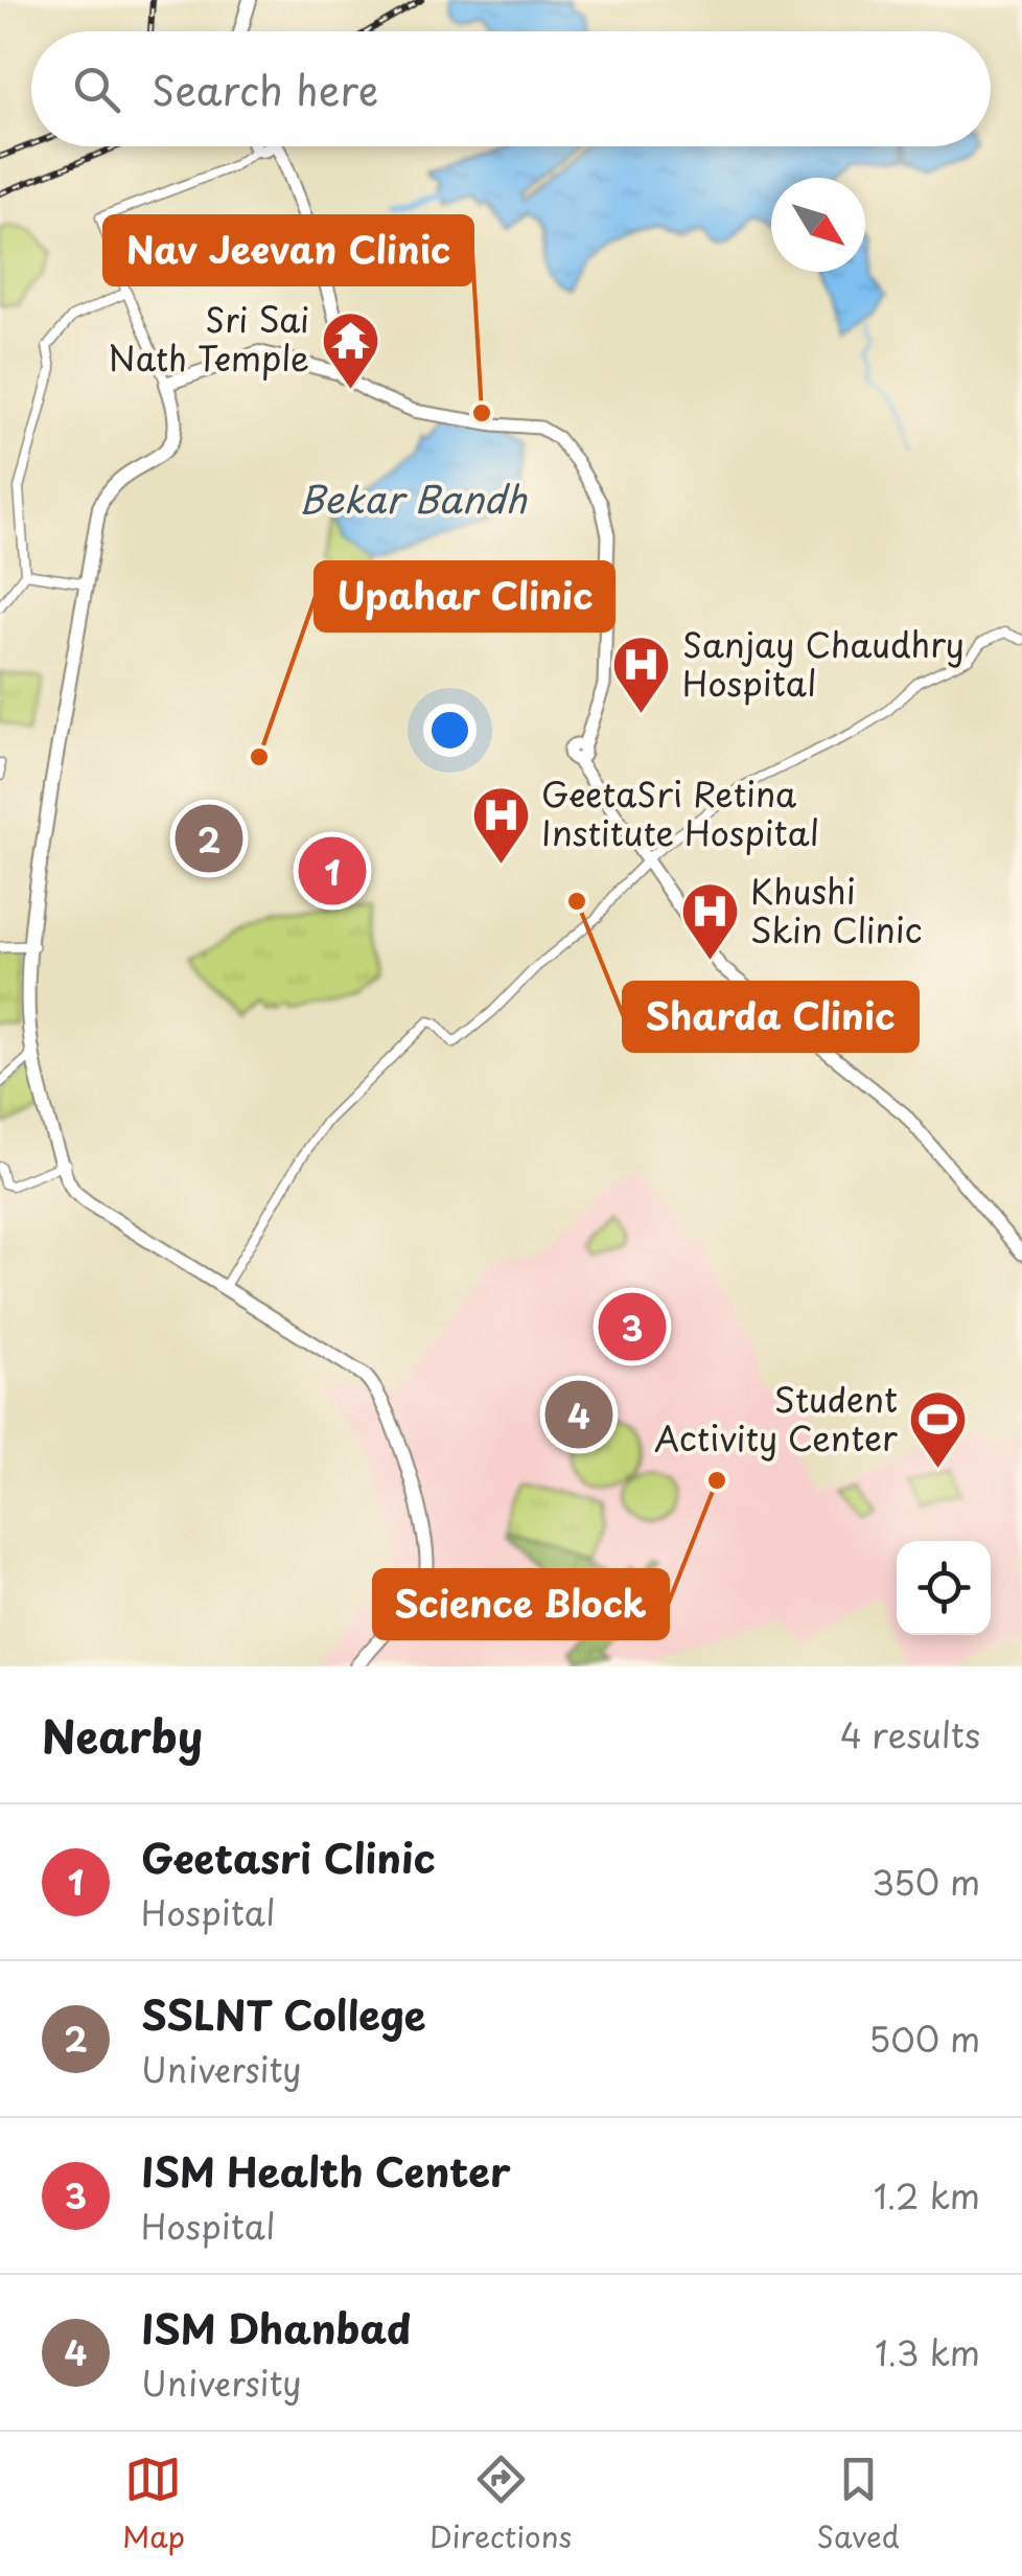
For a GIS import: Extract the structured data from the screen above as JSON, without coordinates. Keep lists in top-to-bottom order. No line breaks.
{"water":["Bekar Bandh"],"places":{"temple":["Sri Sai Nath Temple"],"other":["Nav Jeevan Clinic","Upahar Clinic","Sharda Clinic","Science Block"],"hospital":["Sanjay Chaudhry Hospital","GeetaSri Retina Institute Hospital","Khushi Skin Clinic"],"sports":["Student Activity Center"]},"north":"bottom right","page":{"search":"Search here","pins":["2","1","3","4"],"heading":["Nearby","4 results"],"list":[{"mark":"1","name":"Geetasri Clinic","note":"Hospital","value":"350 m"},{"mark":"2","name":"SSLNT College","note":"University","value":"500 m"},{"mark":"3","name":"ISM Health Center","note":"Hospital","value":"1.2 km"},{"mark":"4","name":"ISM Dhanbad","note":"University","value":"1.3 km"}],"nav":["Map","Directions","Saved"]}}
